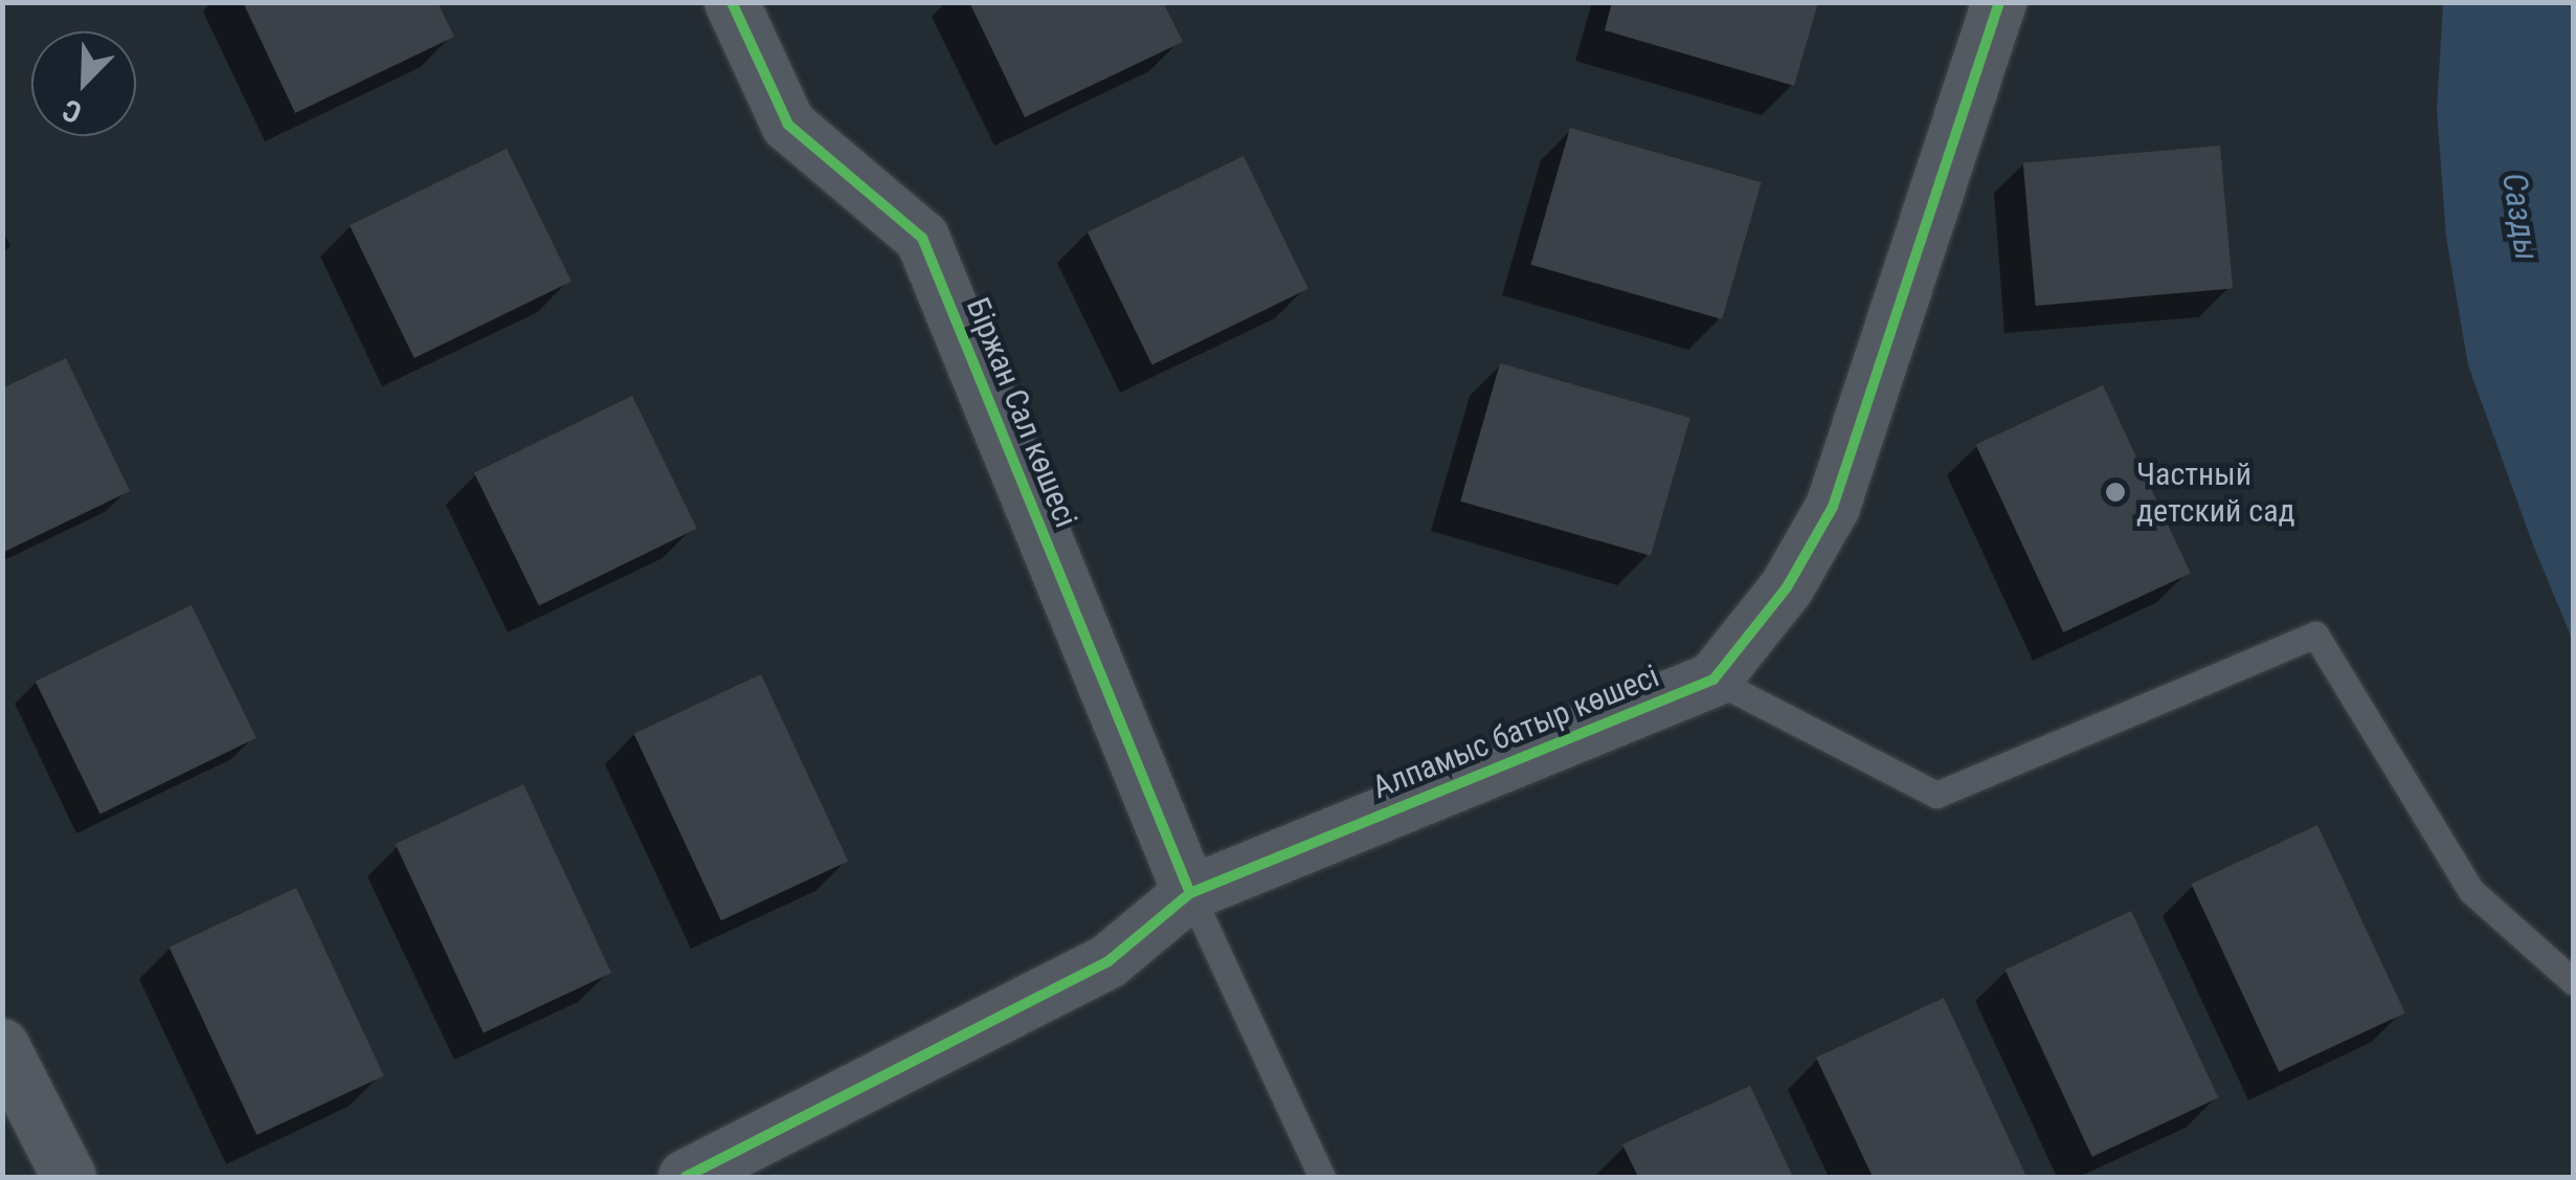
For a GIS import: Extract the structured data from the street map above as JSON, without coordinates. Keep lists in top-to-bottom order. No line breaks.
{"streets":{"street":["Біржан Сал көшесі","Алпамыс батыр көшесі"]},"crossings":[["Біржан Сал көшесі","Алпамыс батыр көшесі"]],"water":["Сазды"],"places":["Частный детский сад"],"north":"bottom left"}
